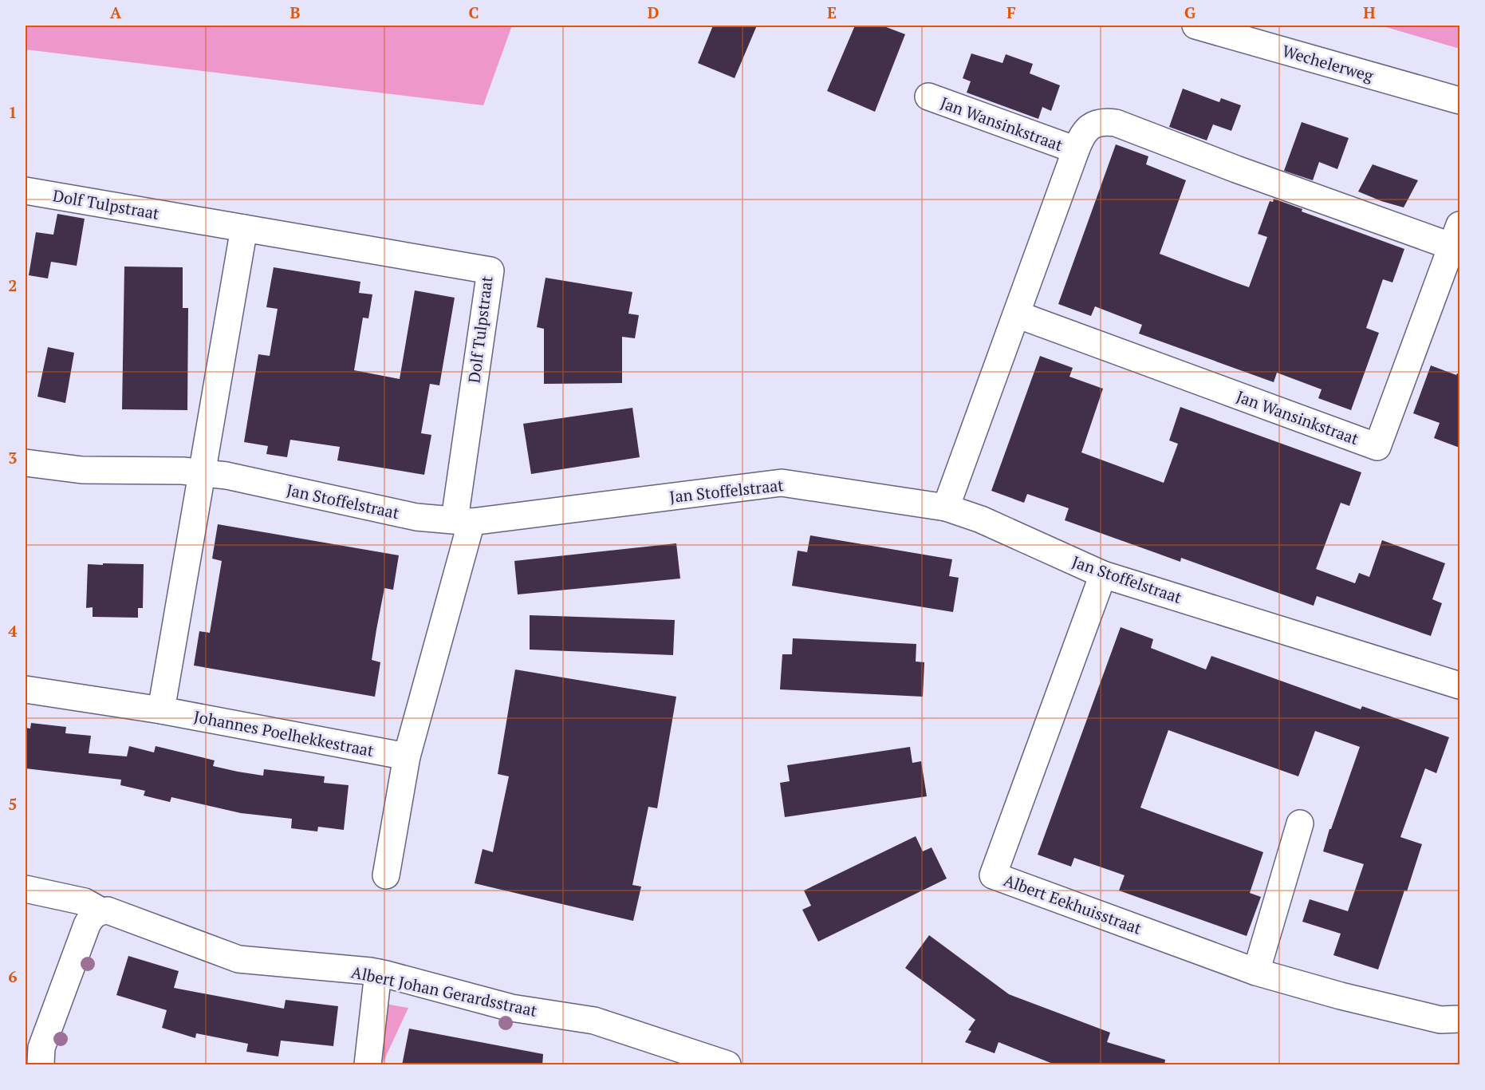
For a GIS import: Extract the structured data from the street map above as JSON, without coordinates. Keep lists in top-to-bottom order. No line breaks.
{"streets":{"street":["Wechelerweg","Jan Wansinkstraat","Dolf Tulpstraat","Jan Stoffelstraat","Johannes Poelhekkestraat","Albert Eekhuisstraat","Albert Johan Gerardsstraat"]},"crossings":[["Jan Wansinkstraat","Jan Stoffelstraat"],["Dolf Tulpstraat","Jan Stoffelstraat"],["Jan Stoffelstraat","Albert Eekhuisstraat"]],"grid":{"columns":["A","B","C","D","E","F","G","H"],"rows":["1","2","3","4","5","6"]}}
